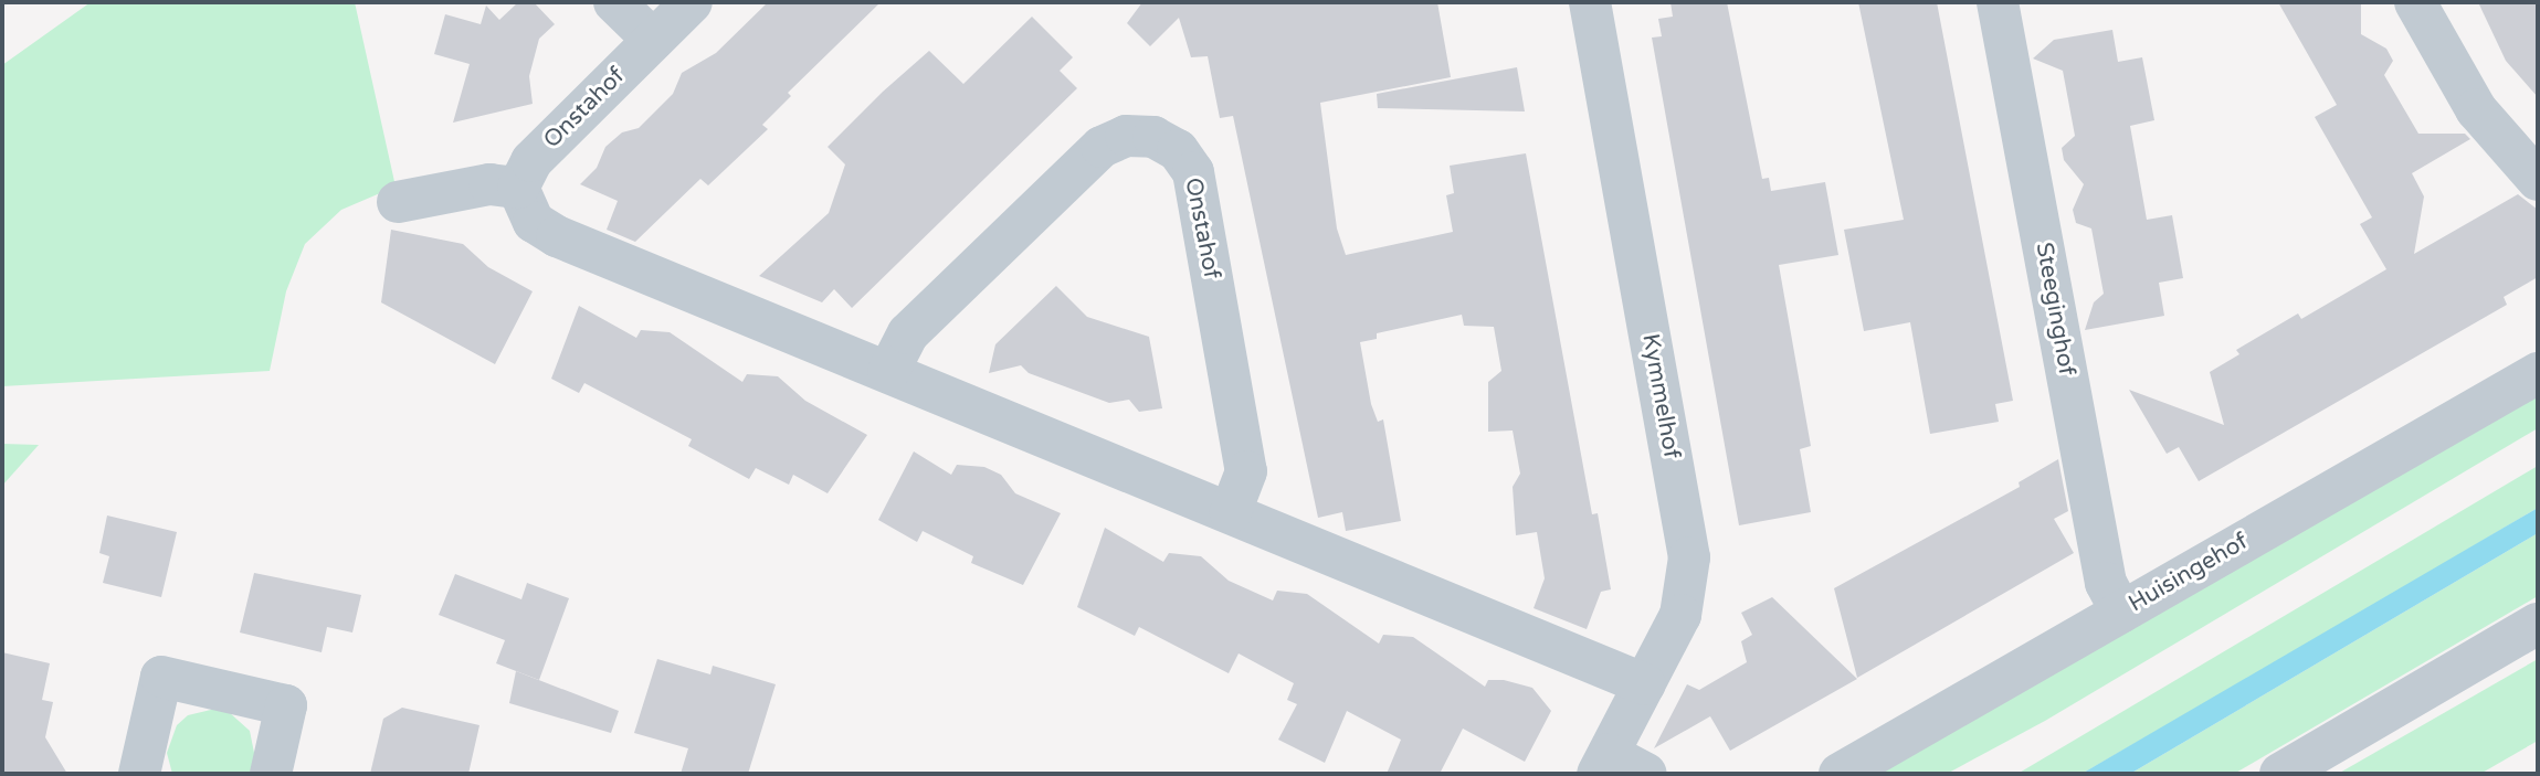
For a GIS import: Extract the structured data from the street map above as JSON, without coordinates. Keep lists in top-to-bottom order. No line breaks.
{"streets":{"street":["Onstahof","Steeginghof","Kymmelhof","Huisingehof"]},"crossings":[["Steeginghof","Huisingehof"]]}
